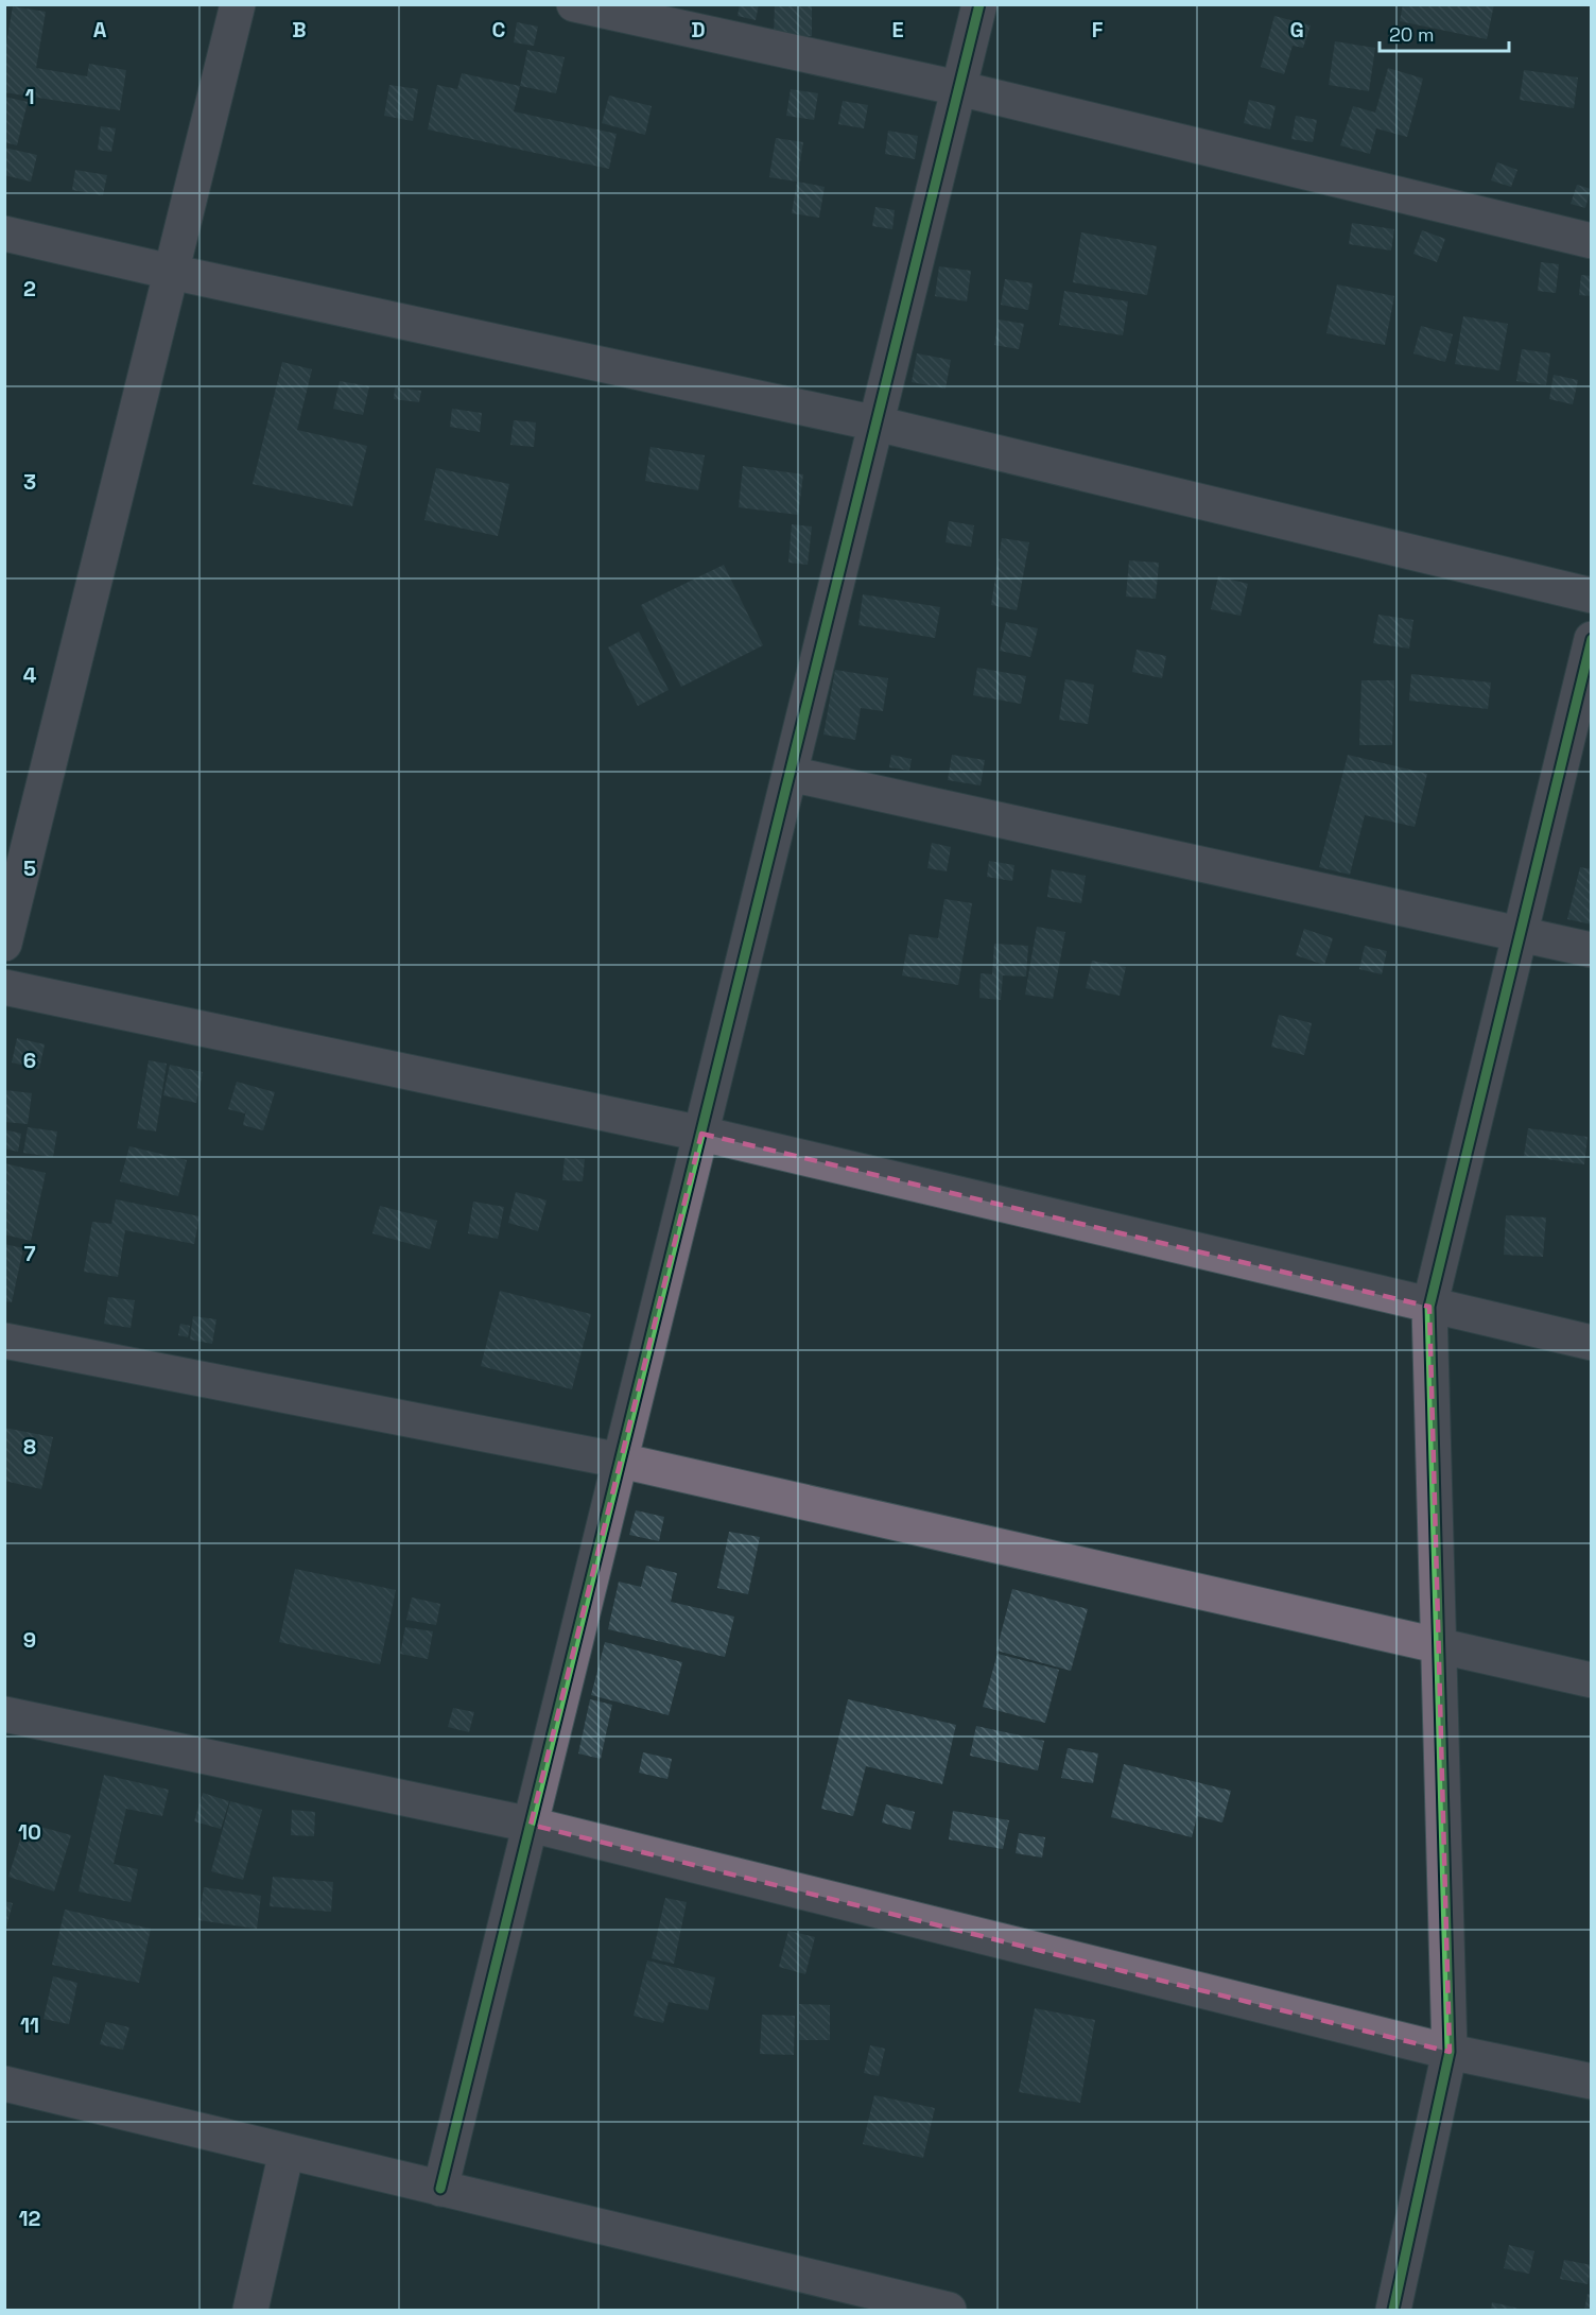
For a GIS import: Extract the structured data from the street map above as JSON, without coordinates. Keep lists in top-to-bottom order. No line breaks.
{"scale_bar":"20 m","grid":{"columns":["A","B","C","D","E","F","G"],"rows":["1","2","3","4","5","6","7","8","9","10","11","12"]}}
